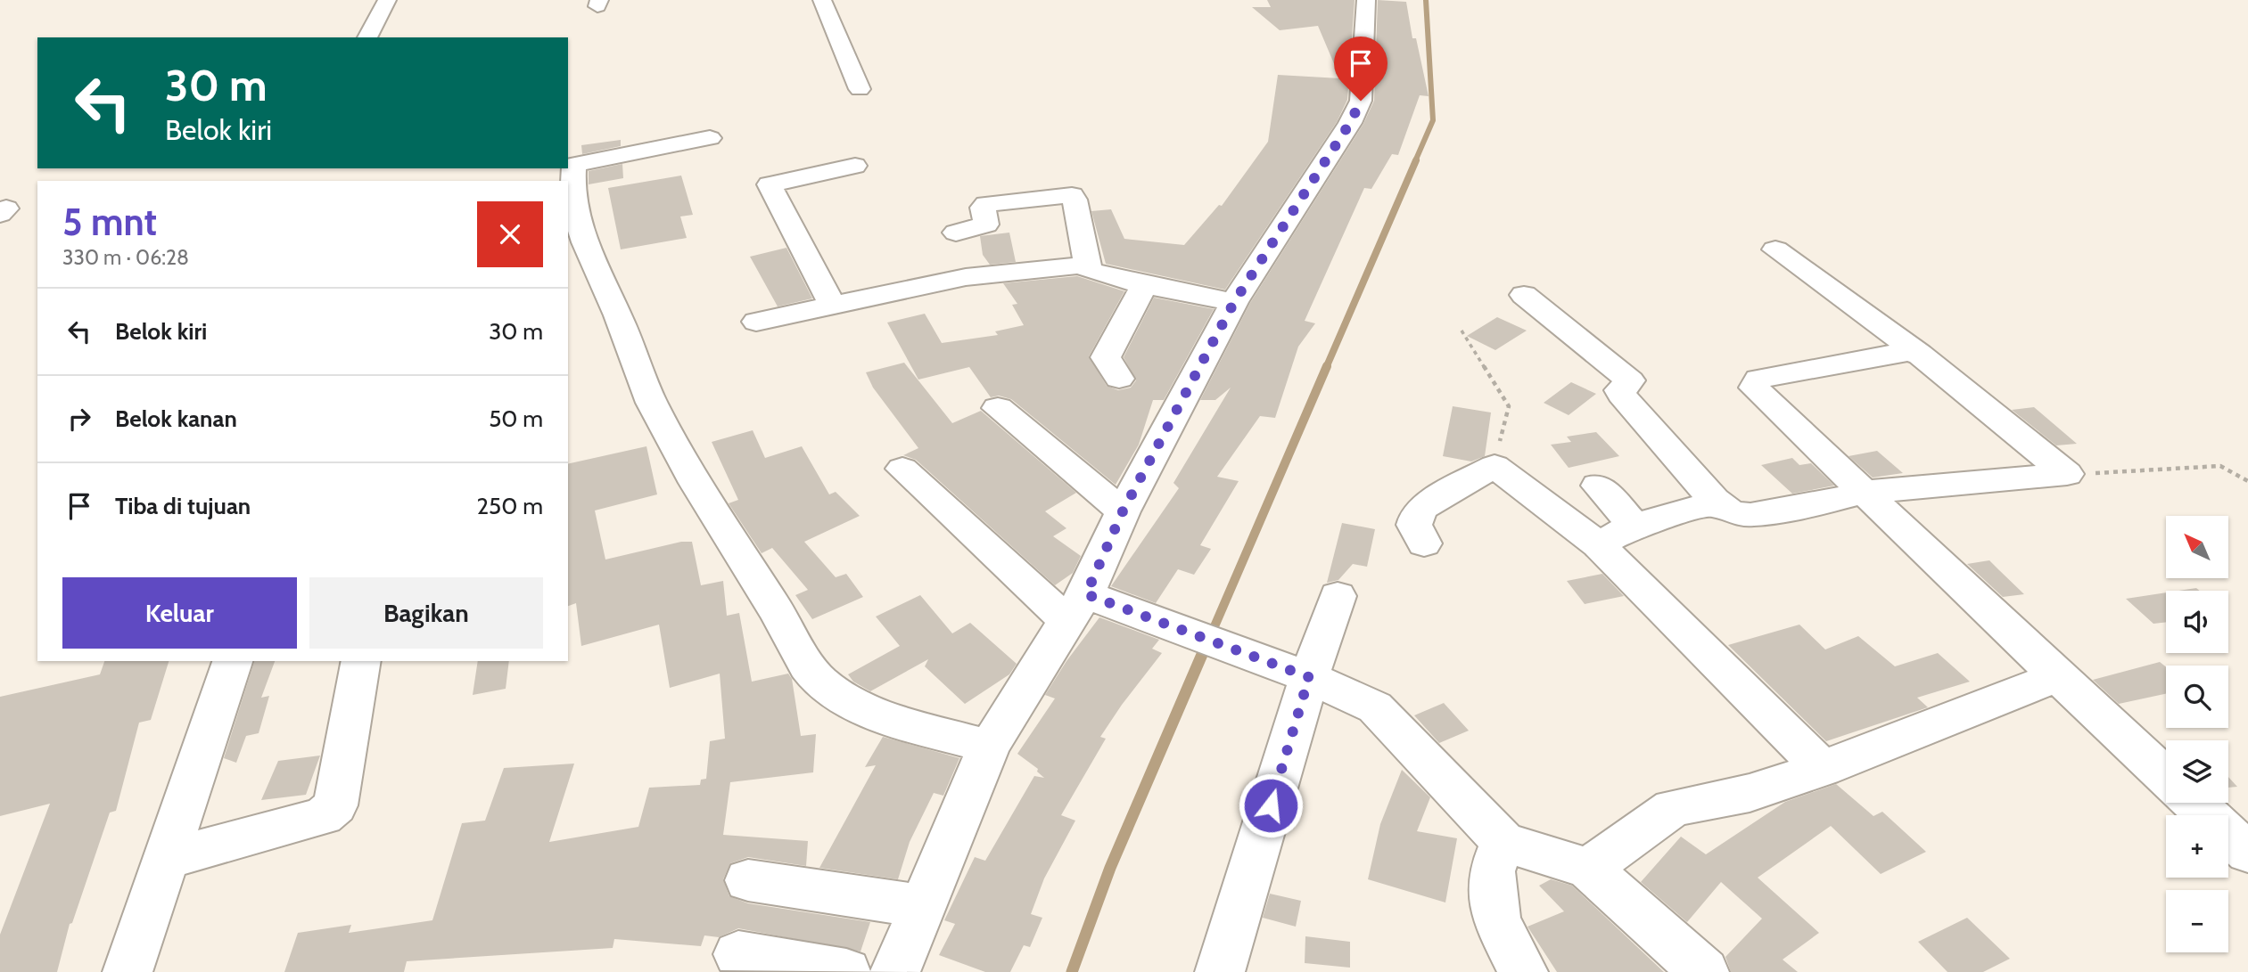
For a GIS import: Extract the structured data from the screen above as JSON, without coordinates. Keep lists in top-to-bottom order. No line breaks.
{"north":"top left","page":{"turn":["30 m","Belok kiri"],"heading":["5 mnt","330 m · 06:28"],"list":[{"name":"Belok kiri","value":"30 m"},{"name":"Belok kanan","value":"50 m"},{"name":"Tiba di tujuan","value":"250 m"}],"map_buttons":["+","−"],"buttons":["Keluar","Bagikan"]}}
